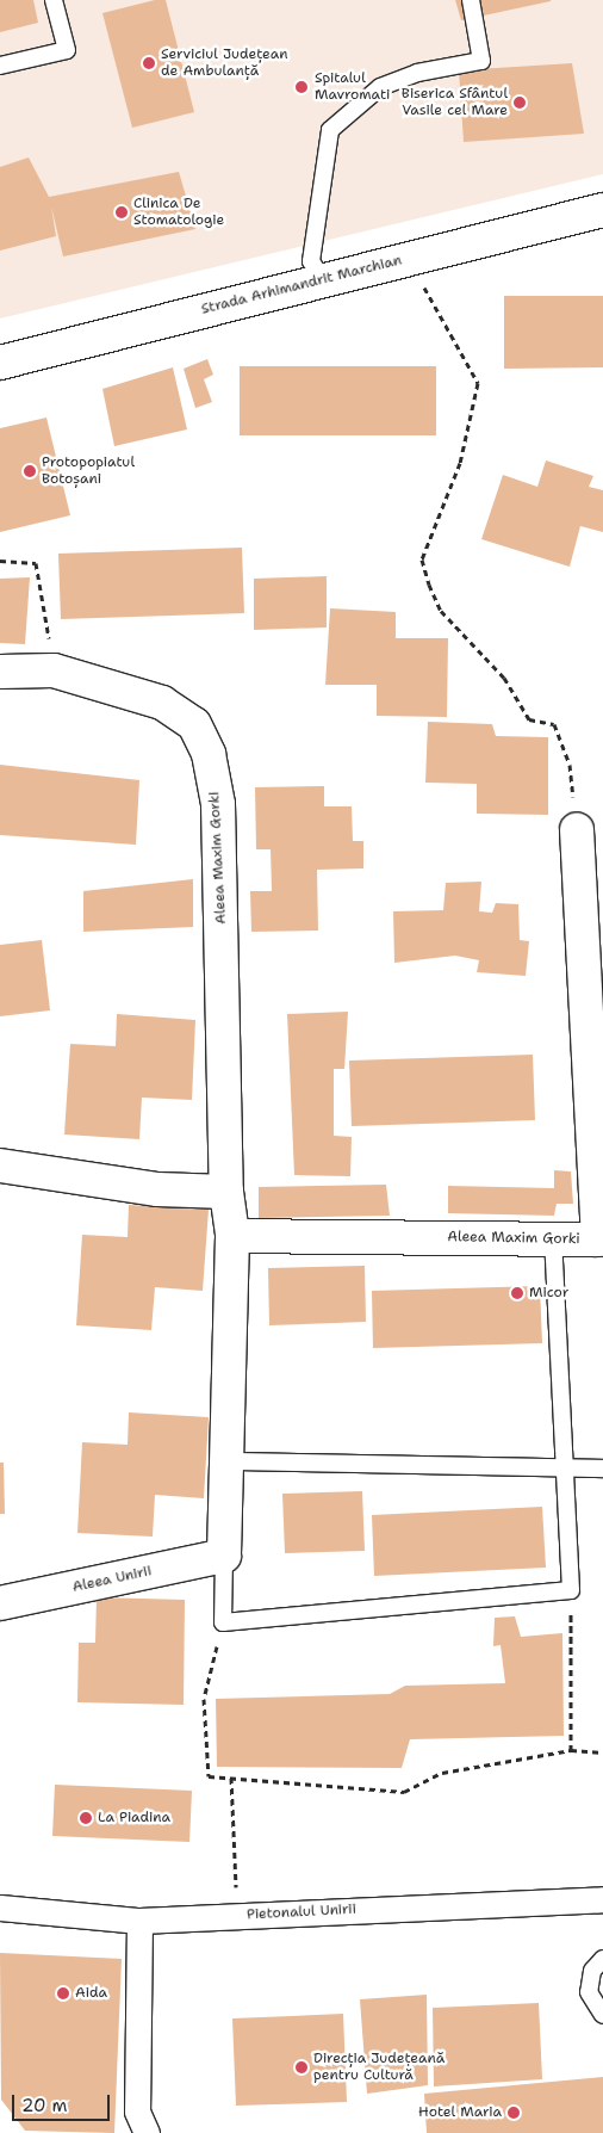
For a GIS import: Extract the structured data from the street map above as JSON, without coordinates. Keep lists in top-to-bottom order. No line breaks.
{"streets":{"street":["Strada Arhimandrit Marchian","Aleea Maxim Gorki","Aleea Unirii","Pietonalul Unirii"]},"crossings":[["Aleea Maxim Gorki","Aleea Unirii"]],"places":["Serviciul Județean de Ambulanță","Spitalul Mavromati","Biserica Sfântul Vasile cel Mare","Clinica De Stomatologie","Protopopiatul Botoșani","Micor","La Piadina","Aida","Direcția Județeană pentru Cultură","Hotel Maria"],"scale_bar":"20 m"}
